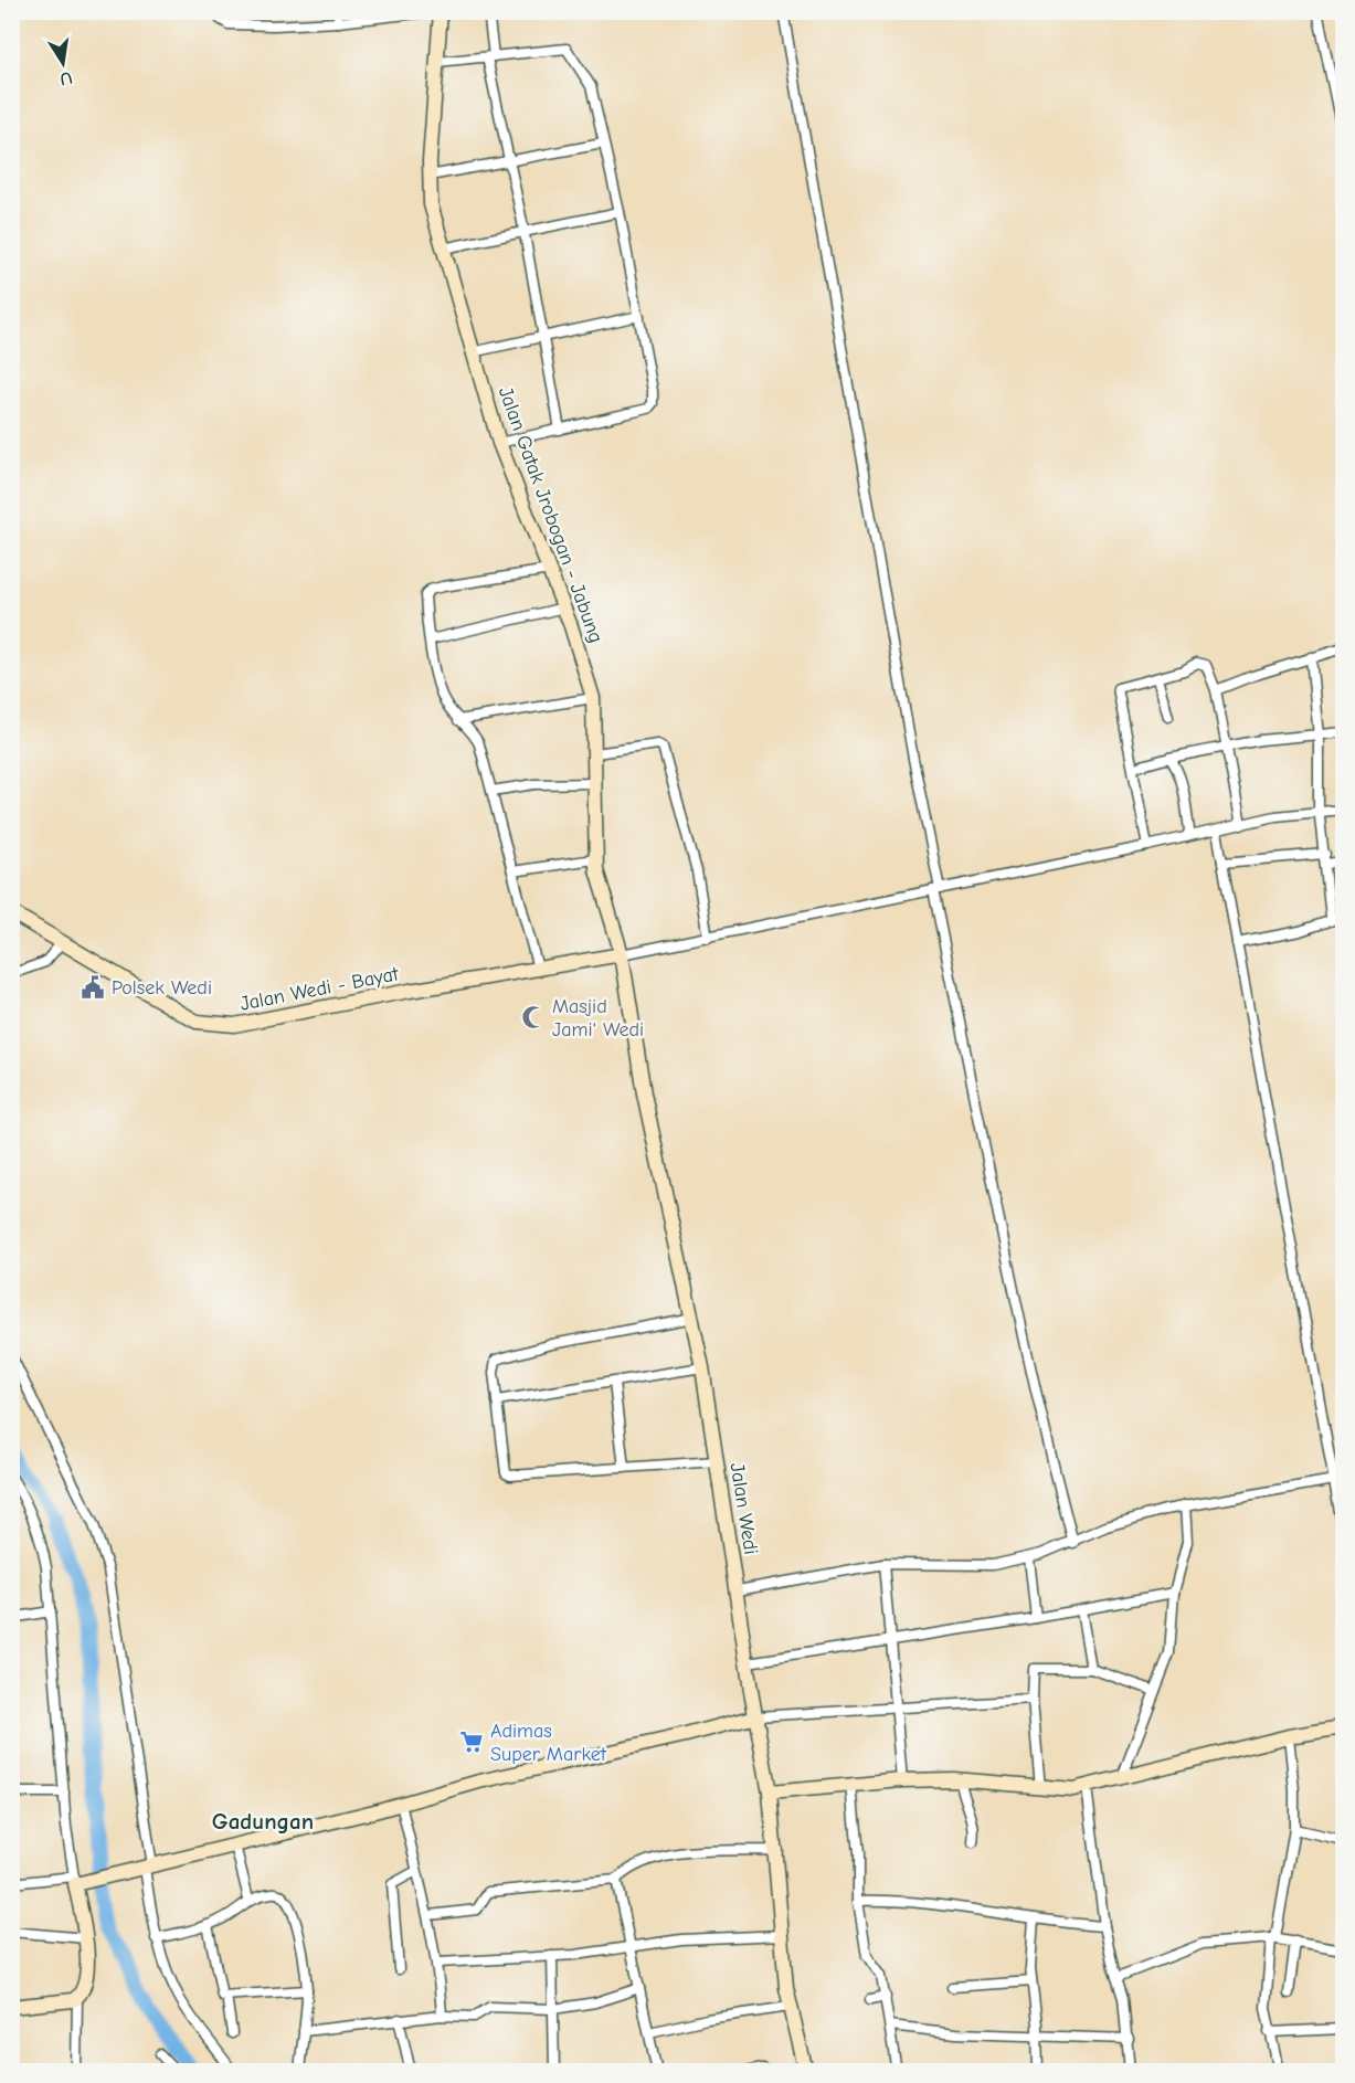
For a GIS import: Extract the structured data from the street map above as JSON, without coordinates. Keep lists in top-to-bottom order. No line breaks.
{"streets":{"main road":["Jalan Gatak Jrobogan - Jabung","Jalan Wedi - Bayat","Jalan Wedi"]},"crossings":[["Jalan Gatak Jrobogan - Jabung","Jalan Wedi - Bayat"],["Jalan Gatak Jrobogan - Jabung","Jalan Wedi"],["Jalan Wedi - Bayat","Jalan Wedi"]],"districts":["Gadungan"],"places":{"public building":["Polsek Wedi"],"mosque":["Masjid Jami' Wedi"],"supermarket":["Adimas Super Market"]},"north":"bottom"}
